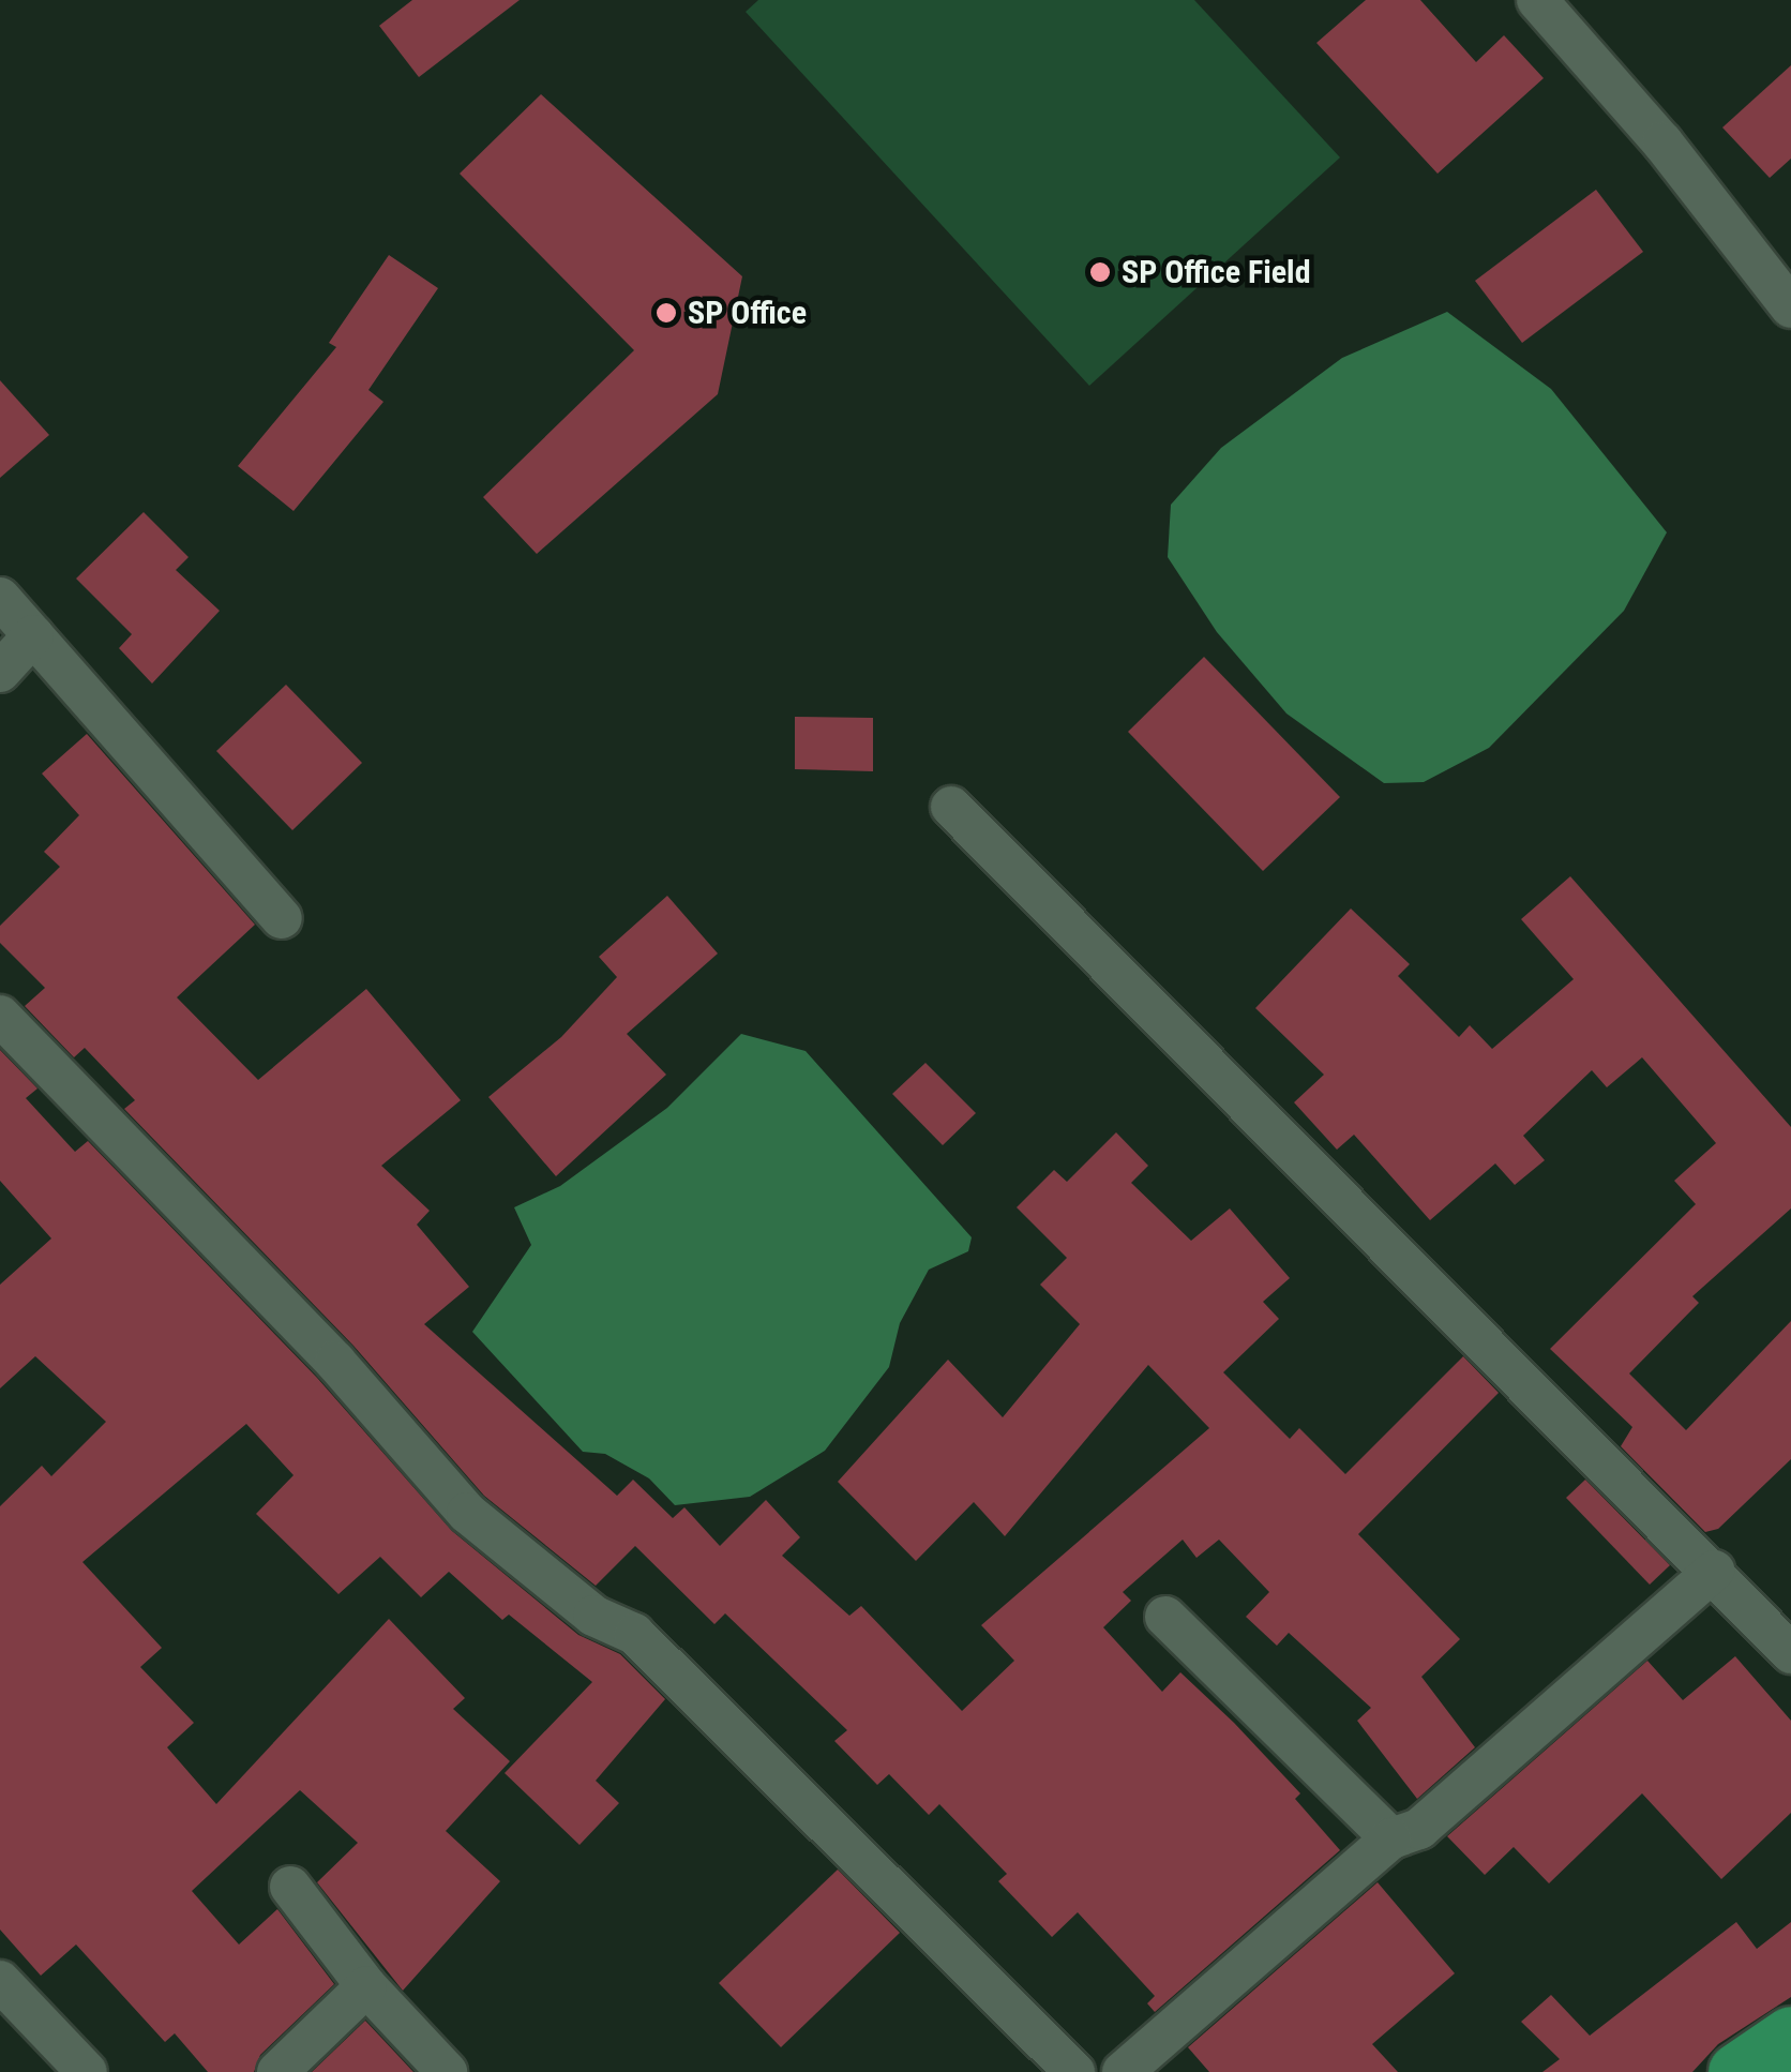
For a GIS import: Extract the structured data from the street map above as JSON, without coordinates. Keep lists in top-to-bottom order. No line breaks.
{"places":["SP Office Field","SP Office"]}
